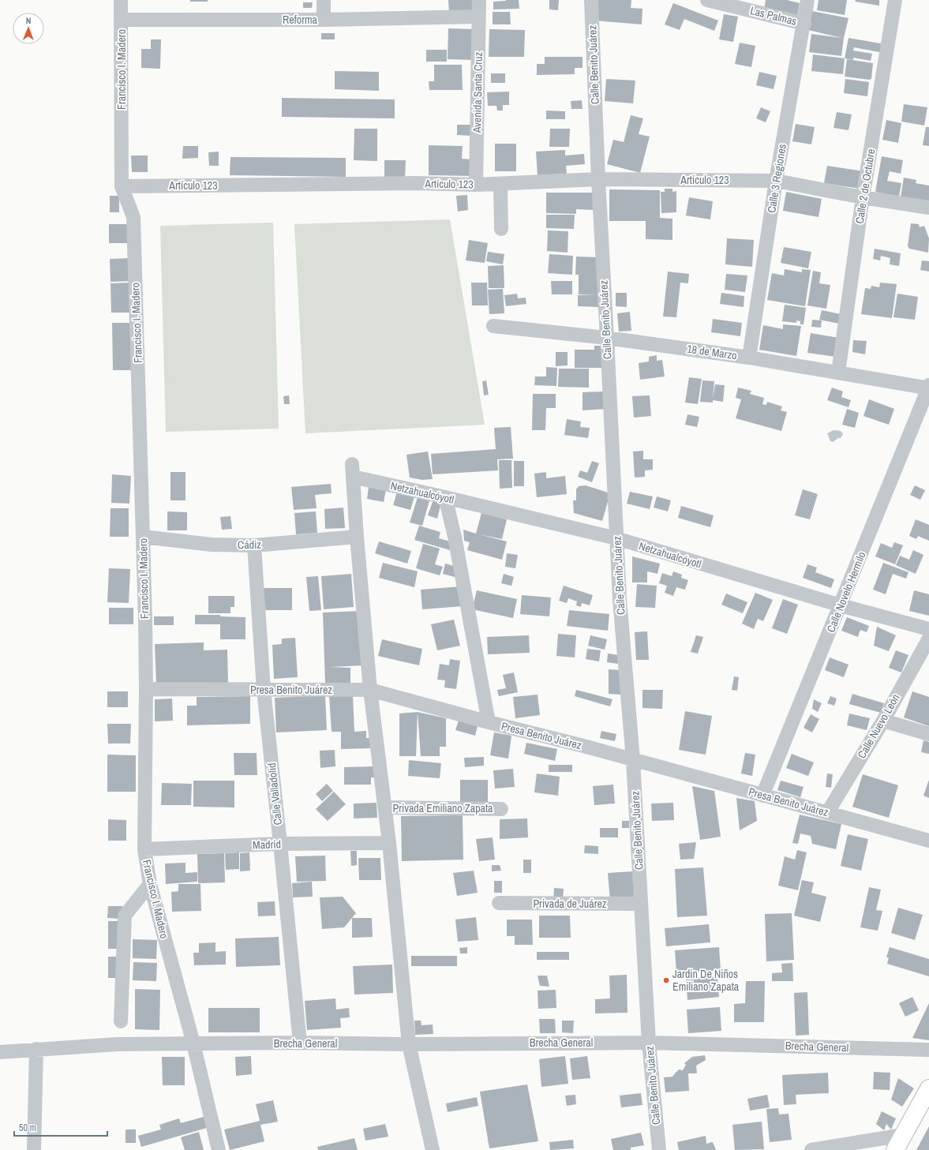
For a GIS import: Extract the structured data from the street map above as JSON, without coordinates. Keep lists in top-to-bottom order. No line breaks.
{"streets":{"street":["Las Palmas","Reforma","Calle Benito Juárez","Francisco I. Madero","Avenida Santa Cruz","Calle 3 Regiones","Artículo 123","Calle 2 de Octubre","18 de Marzo","Netzahualcóyotl","Cádiz","Calle Novelo Hermilo","Presa Benito Juárez","Calle Nuevo León","Calle Valladolid","Privada Emiliano Zapata","Madrid","Privada de Juárez","Brecha General"]},"crossings":[["Las Palmas","Calle 3 Regiones"],["Reforma","Francisco I. Madero"],["Reforma","Avenida Santa Cruz"],["Calle Benito Juárez","Artículo 123"],["Calle Benito Juárez","18 de Marzo"],["Calle Benito Juárez","Netzahualcóyotl"],["Calle Benito Juárez","Presa Benito Juárez"],["Calle Benito Juárez","Privada de Juárez"],["Calle Benito Juárez","Brecha General"],["Francisco I. Madero","Artículo 123"],["Francisco I. Madero","Cádiz"],["Francisco I. Madero","Presa Benito Juárez"],["Francisco I. Madero","Madrid"],["Francisco I. Madero","Brecha General"],["Avenida Santa Cruz","Artículo 123"],["Calle 3 Regiones","Artículo 123"],["Calle 3 Regiones","18 de Marzo"],["Artículo 123","Calle 2 de Octubre"],["Calle 2 de Octubre","18 de Marzo"],["18 de Marzo","Calle Novelo Hermilo"],["Netzahualcóyotl","Cádiz"],["Netzahualcóyotl","Calle Novelo Hermilo"],["Cádiz","Calle Valladolid"],["Calle Novelo Hermilo","Presa Benito Juárez"],["Presa Benito Juárez","Calle Nuevo León"],["Presa Benito Juárez","Calle Valladolid"],["Calle Valladolid","Madrid"],["Calle Valladolid","Brecha General"]],"places":["Jardin De Niños Emiliano Zapata"],"scale_bar":"50 m","north":"top"}
